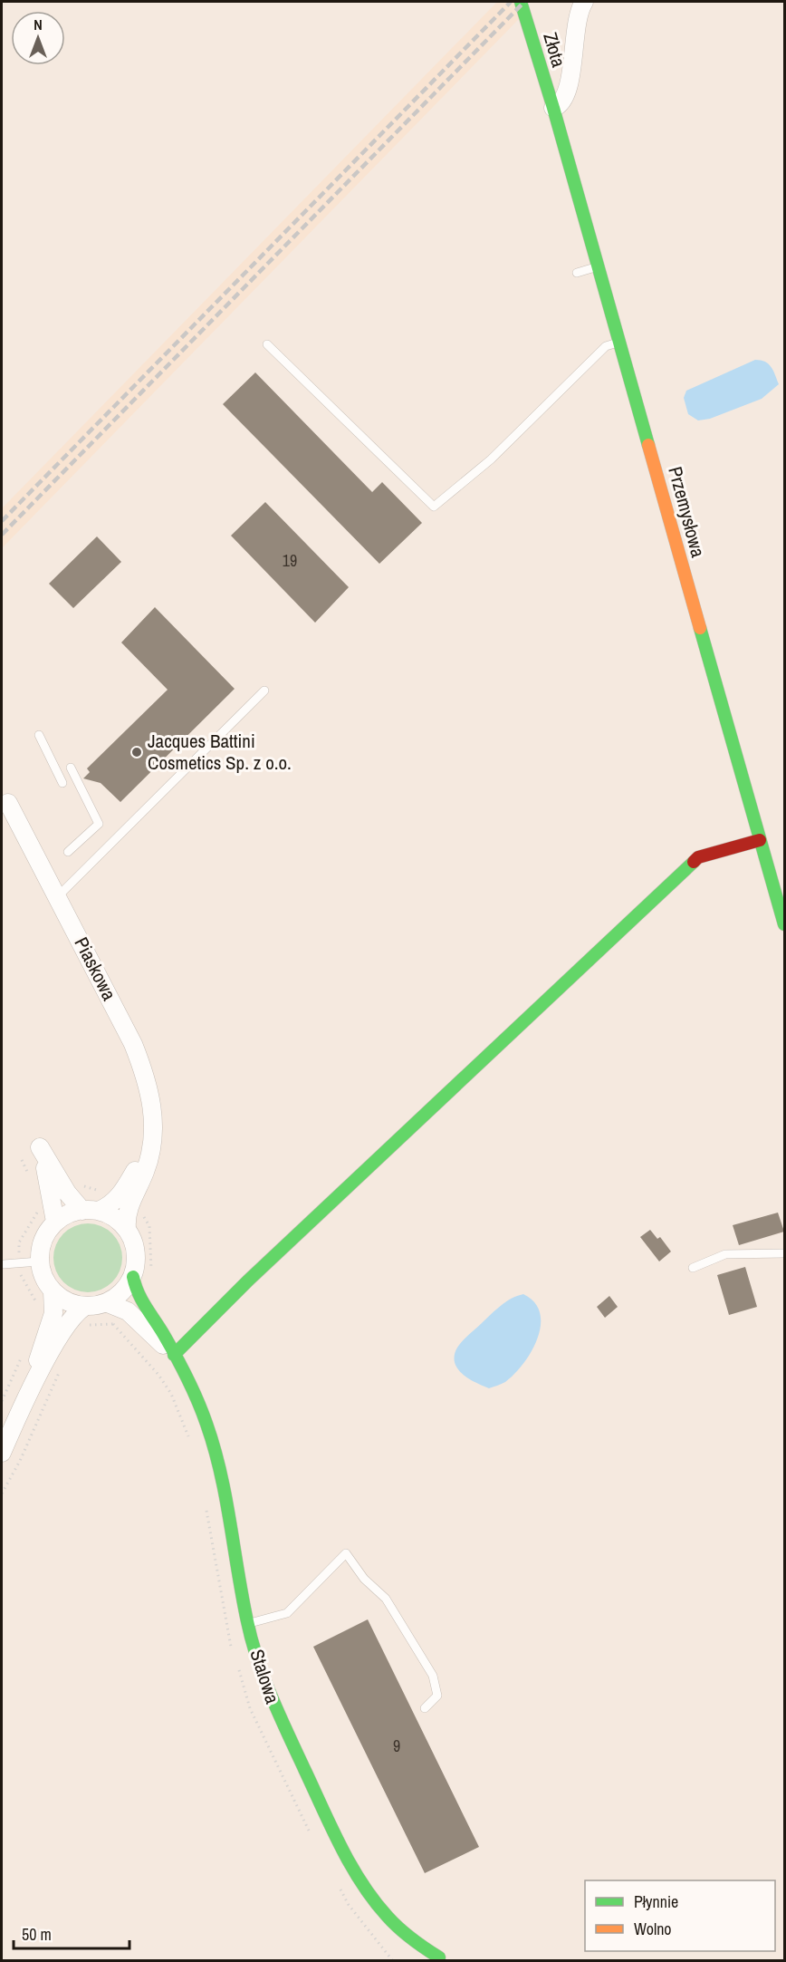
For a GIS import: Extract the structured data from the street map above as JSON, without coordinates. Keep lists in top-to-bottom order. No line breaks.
{"streets":{"street":["Złota","Przemysłowa","Piaskowa","Stalowa"]},"crossings":[["Złota","Przemysłowa"],["Piaskowa","Stalowa"]],"places":["Jacques Battini Cosmetics Sp. z o.o."],"house_numbers":["19","9"],"legend":["Płynnie","Wolno"],"scale_bar":"50 m","north":"top"}
